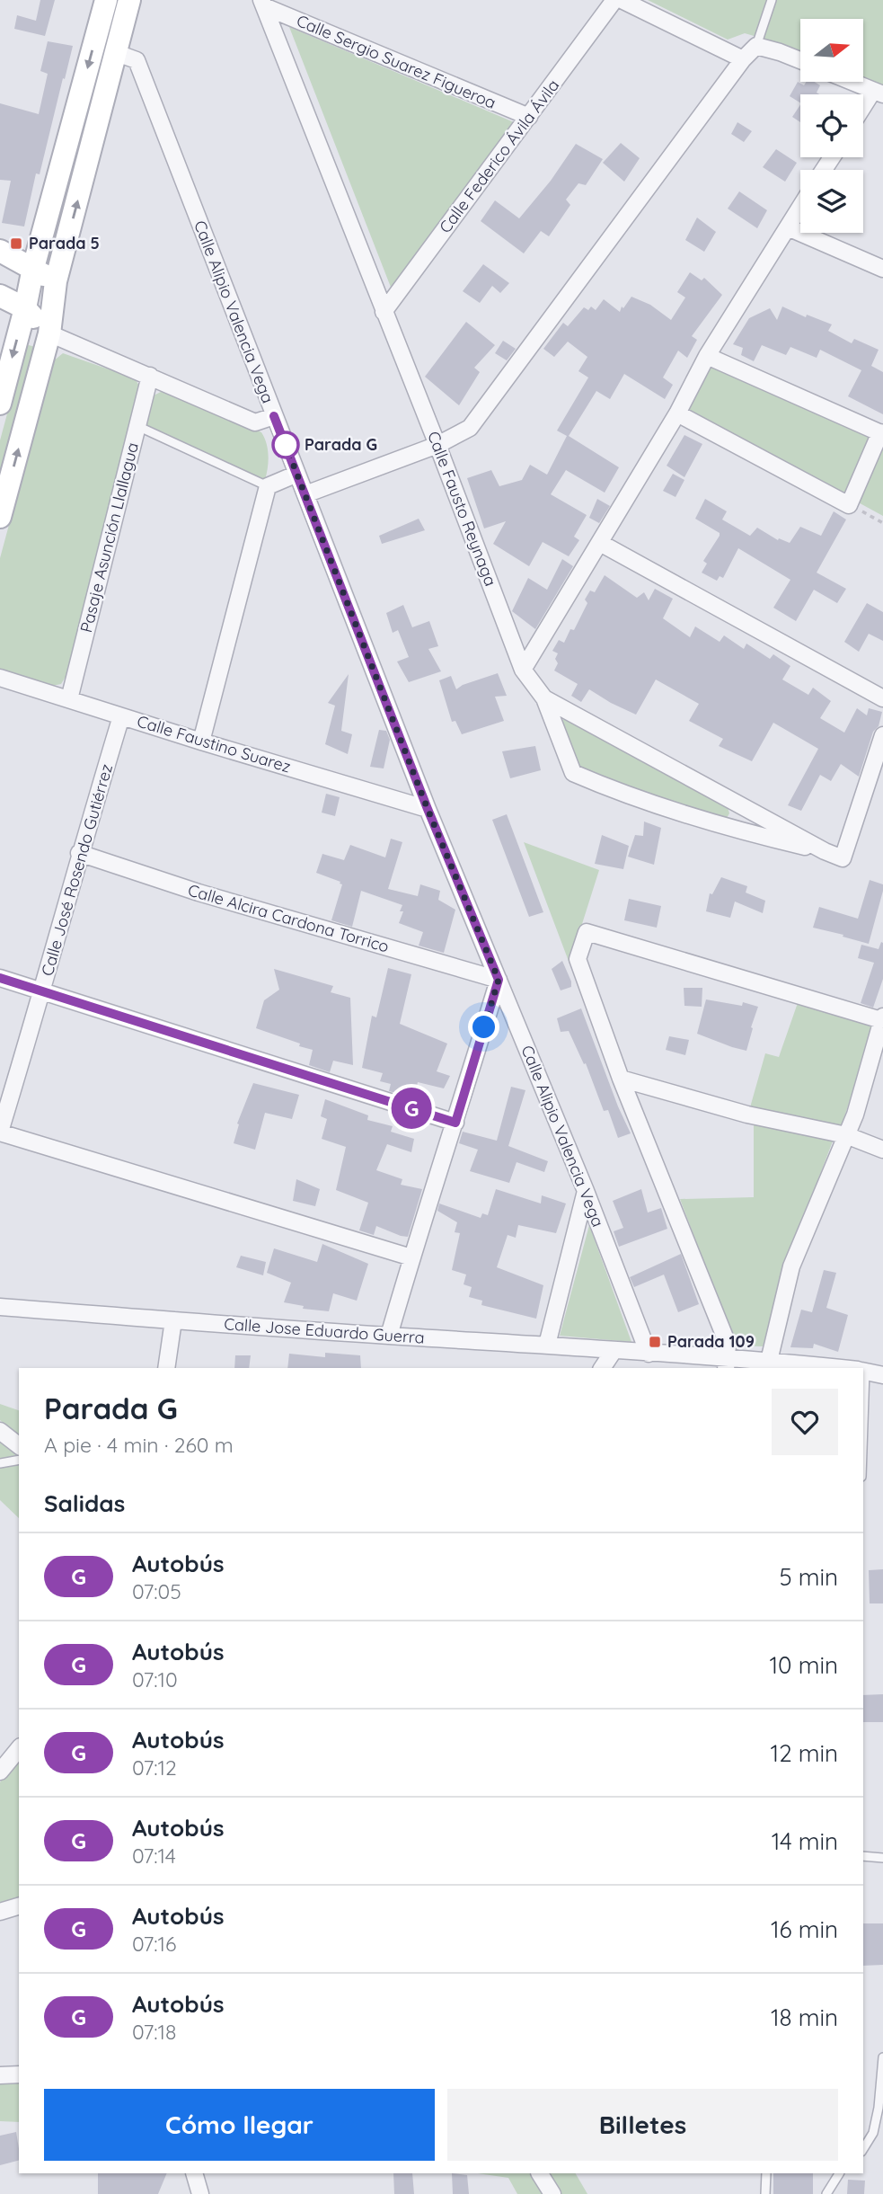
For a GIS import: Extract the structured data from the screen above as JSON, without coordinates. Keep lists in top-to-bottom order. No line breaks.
{"streets":{"street":["Calle Sergio Suarez Figueroa","Calle Federico Ávila Ávila","Calle Alipio Valencia Vega","Calle Fausto Reynaga","Pasaje Asunción Llallagua","Calle Faustino Suarez","Calle José Rosendo Gutiérrez","Calle Alcira Cardona Torrico","Calle Jose Eduardo Guerra"]},"crossings":[["Calle Sergio Suarez Figueroa","Calle Federico Ávila Ávila"],["Calle Sergio Suarez Figueroa","Calle Fausto Reynaga"],["Calle Federico Ávila Ávila","Calle Fausto Reynaga"],["Calle Alipio Valencia Vega","Calle Faustino Suarez"],["Calle Alipio Valencia Vega","Calle Alcira Cardona Torrico"],["Calle Alipio Valencia Vega","Calle Jose Eduardo Guerra"],["Pasaje Asunción Llallagua","Calle Faustino Suarez"],["Calle Faustino Suarez","Calle José Rosendo Gutiérrez"],["Calle José Rosendo Gutiérrez","Calle Alcira Cardona Torrico"]],"places":{"transit":["Parada 5","Parada 109"],"other":["Parada G"]},"lines":["bus line G"],"north":"right","page":{"on_map":"G","heading":[["Parada G","A pie · 4 min · 260 m"],"Salidas"],"list":[{"mark":"G","name":"Autobús","note":"07:05","value":"5 min"},{"mark":"G","name":"Autobús","note":"07:10","value":"10 min"},{"mark":"G","name":"Autobús","note":"07:12","value":"12 min"},{"mark":"G","name":"Autobús","note":"07:14","value":"14 min"},{"mark":"G","name":"Autobús","note":"07:16","value":"16 min"},{"mark":"G","name":"Autobús","note":"07:18","value":"18 min"}],"buttons":["Cómo llegar","Billetes"]}}
